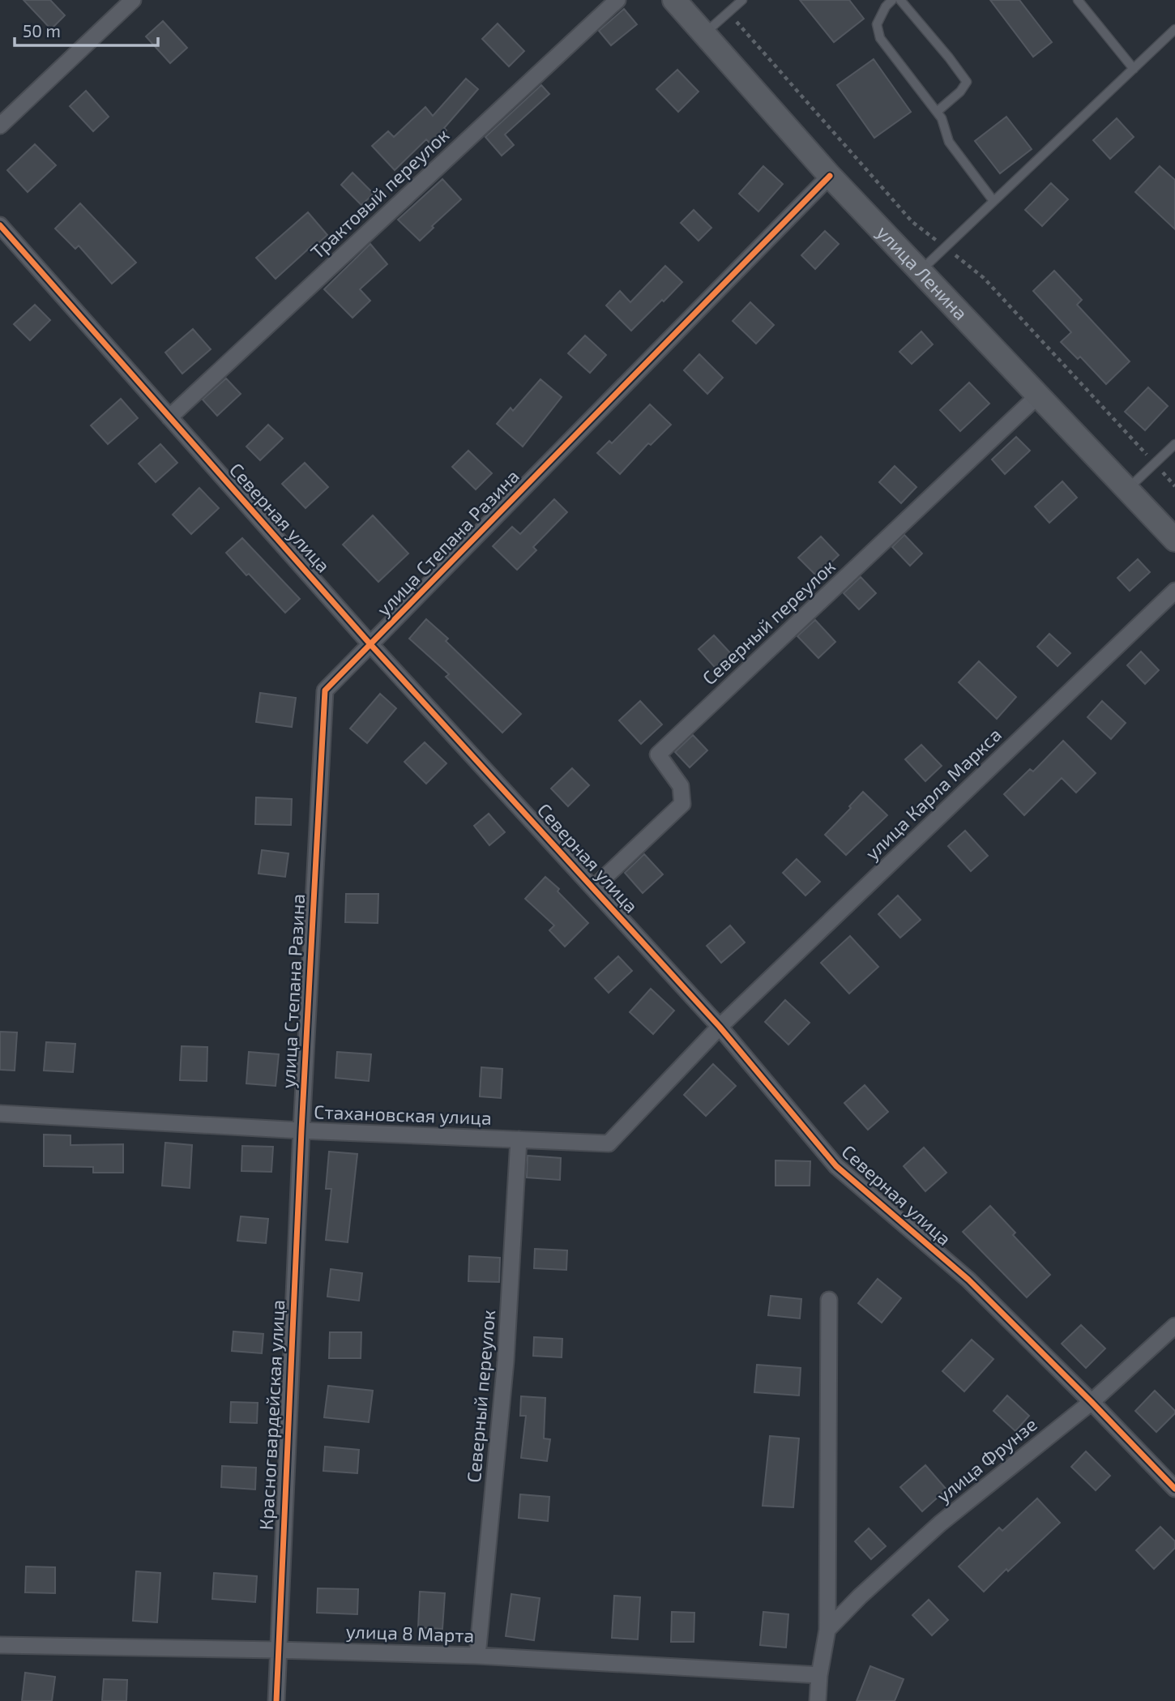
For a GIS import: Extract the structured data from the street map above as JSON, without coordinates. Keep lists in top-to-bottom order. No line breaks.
{"streets":{"main road":["улица Ленина"],"street":["Трактовый переулок","Северная улица","улица Степана Разина","Северный переулок","улица Карла Маркса","Стахановская улица","Красногвардейская улица","улица Фрунзе","улица 8 Марта"]},"crossings":[["Трактовый переулок","Северная улица"],["улица Ленина","улица Степана Разина"],["улица Ленина","Северный переулок"],["Северная улица","улица Степана Разина"],["Северная улица","Северный переулок"],["Северная улица","улица Карла Маркса"],["Северная улица","Стахановская улица"],["Северная улица","улица Фрунзе"],["улица Степана Разина","Стахановская улица"],["улица Степана Разина","Красногвардейская улица"],["Северный переулок","Стахановская улица"],["Северный переулок","улица 8 Марта"],["улица Карла Маркса","Стахановская улица"],["Стахановская улица","Красногвардейская улица"],["Красногвардейская улица","улица 8 Марта"]],"scale_bar":"50 m"}
